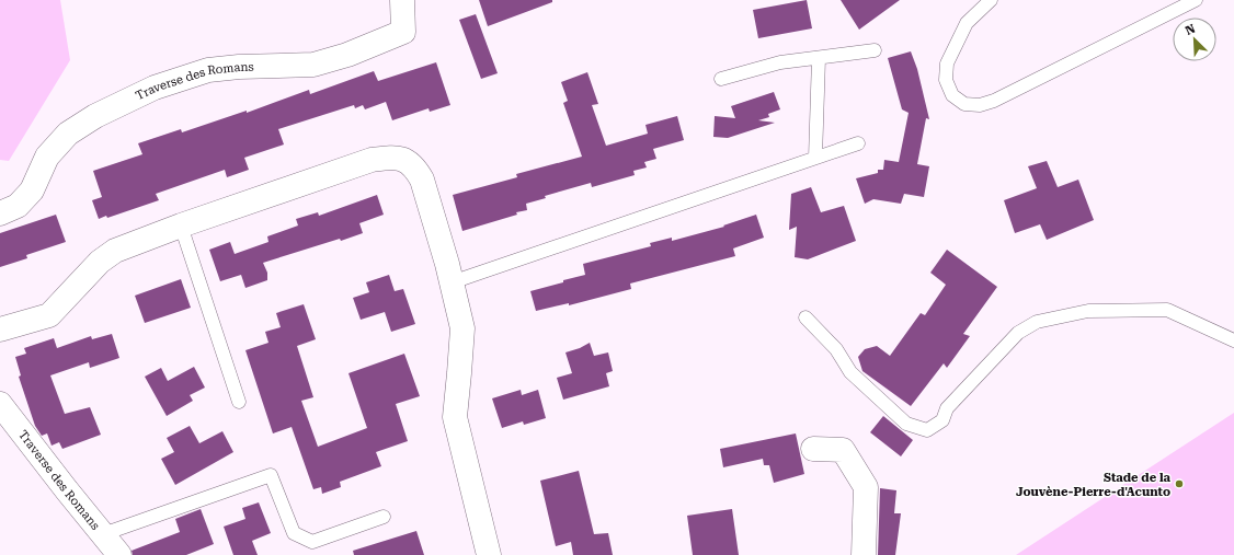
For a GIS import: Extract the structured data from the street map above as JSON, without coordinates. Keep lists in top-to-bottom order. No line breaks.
{"streets":{"street":["Traverse des Romans"]},"places":["Stade de la Jouvène-Pierre-d'Acunto"],"north":"top left"}
